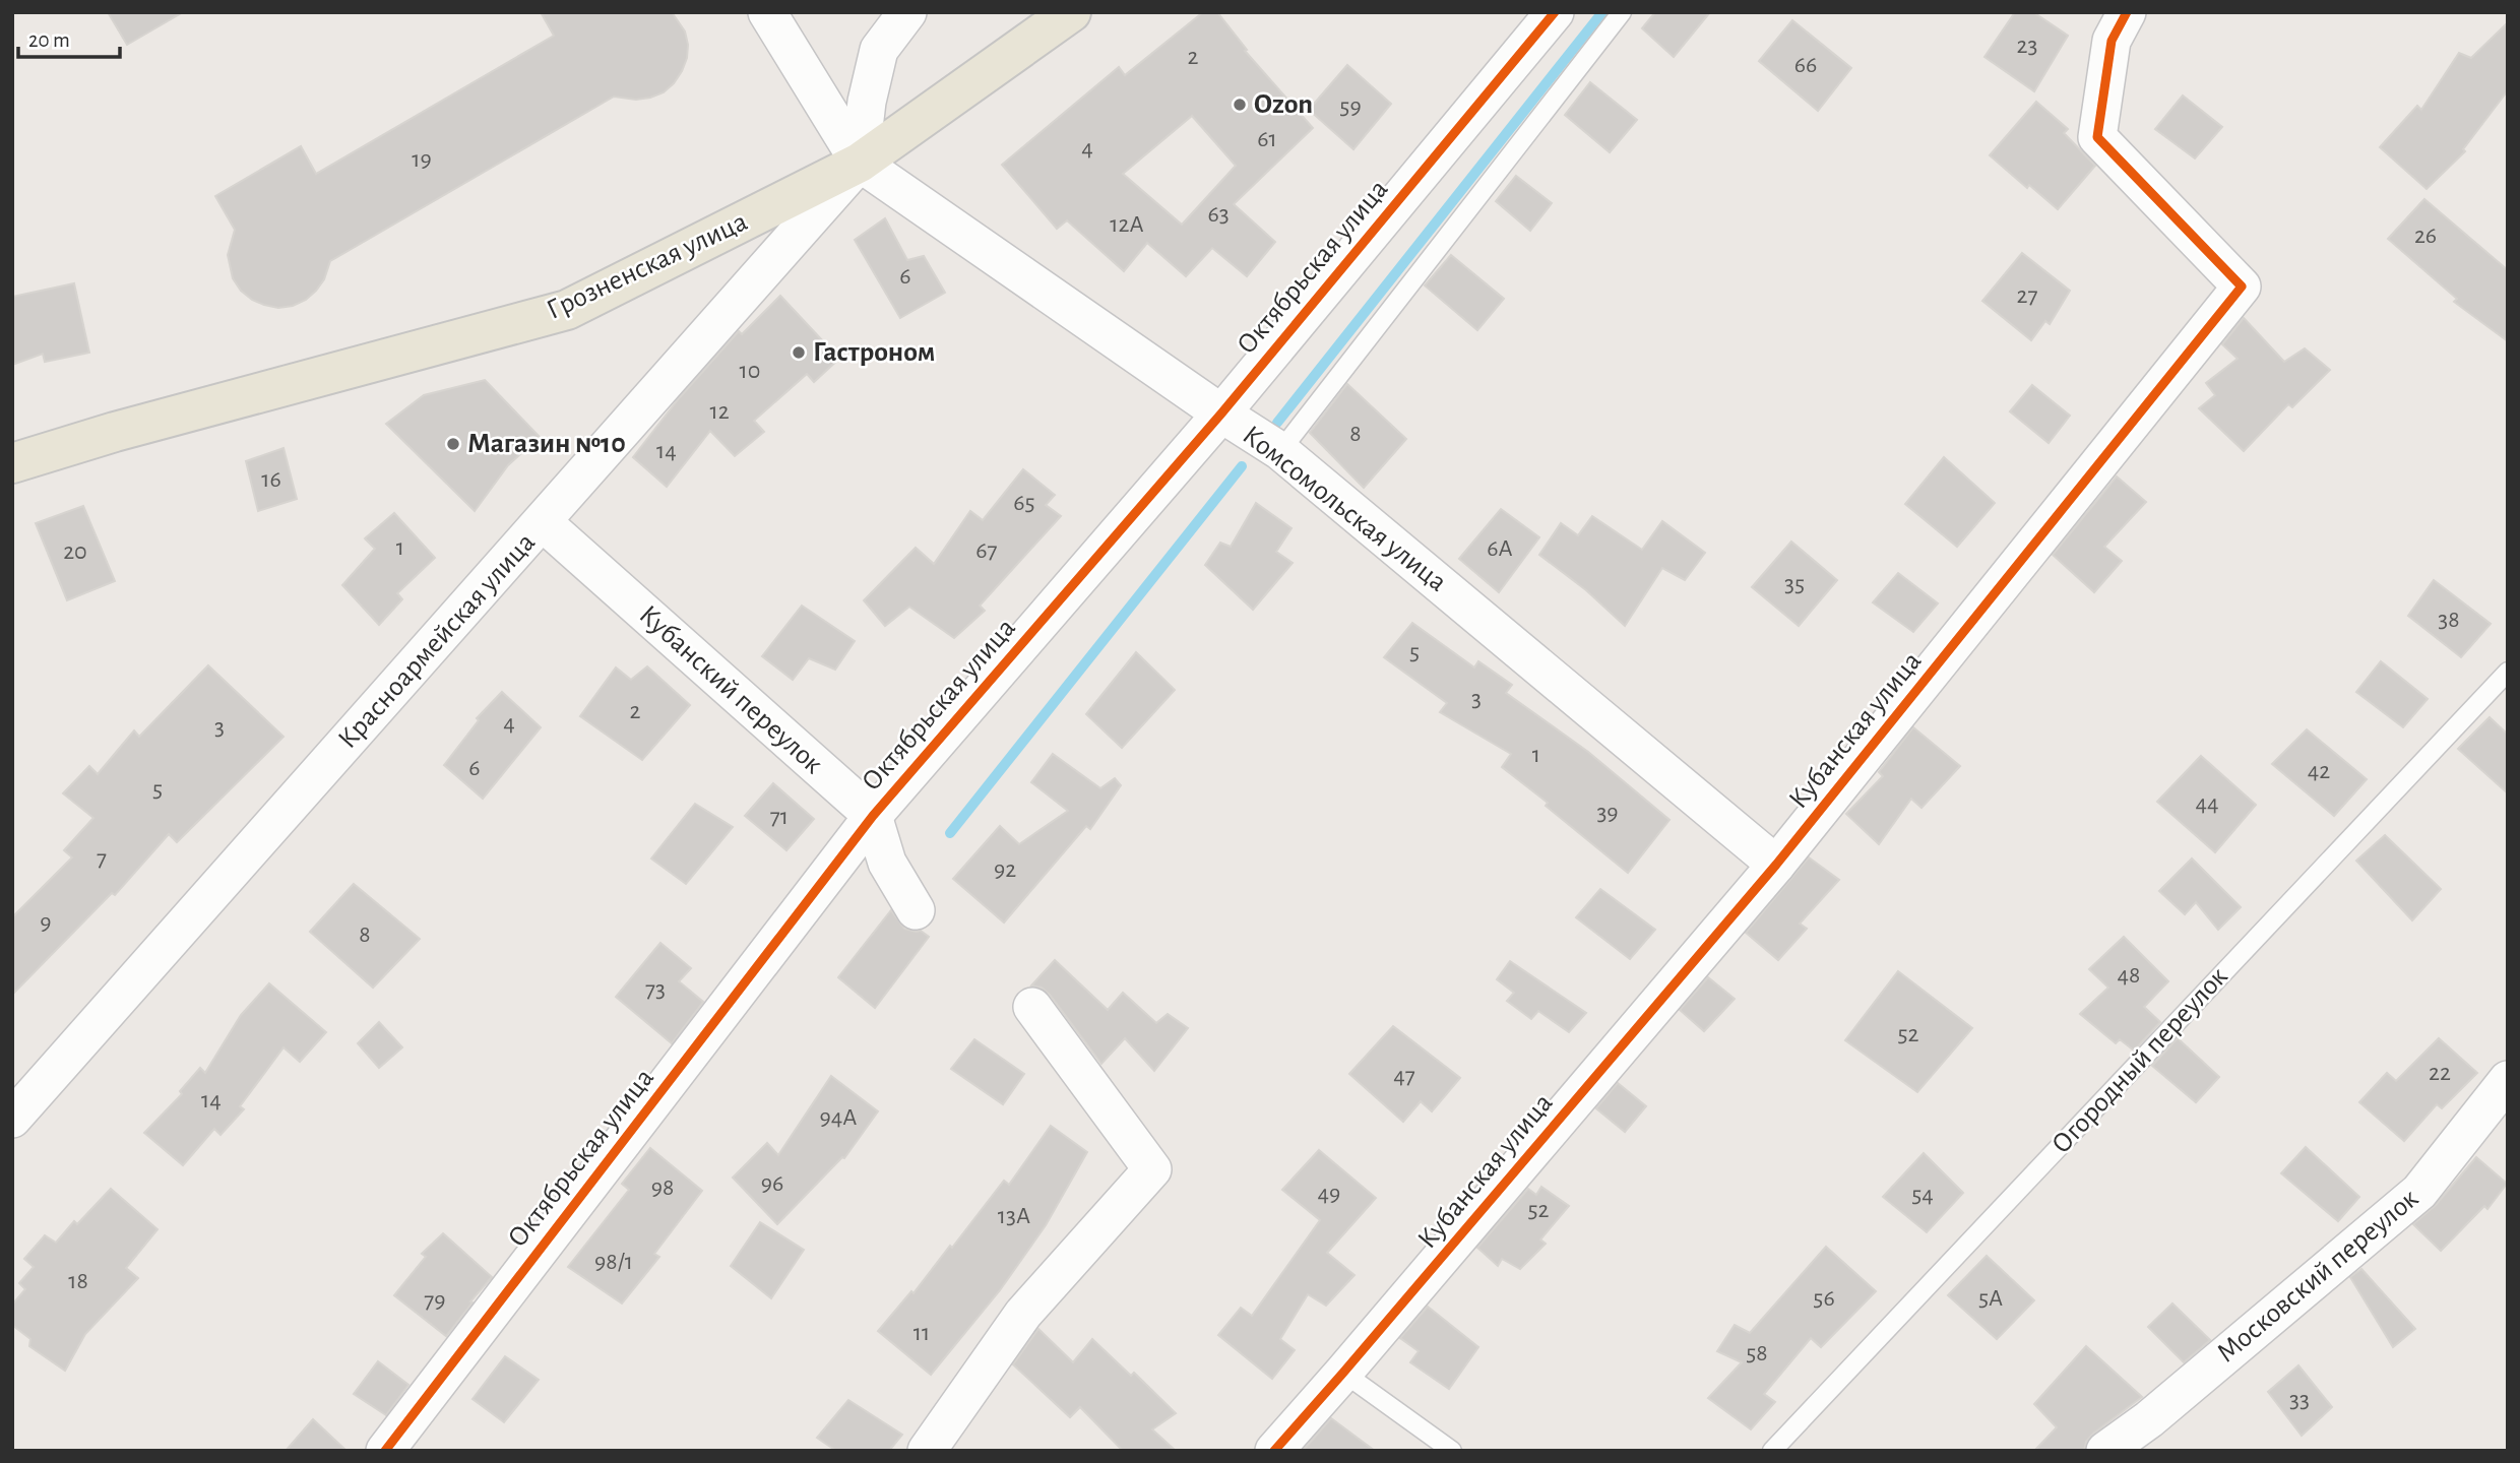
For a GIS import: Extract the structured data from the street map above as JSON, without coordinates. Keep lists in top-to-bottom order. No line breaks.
{"streets":{"main road":["Грозненская улица"],"street":["Октябрьская улица","Комсомольская улица","Красноармейская улица","Кубанский переулок","Кубанская улица","Московский переулок"],"lane":["Огородный переулок"]},"crossings":[["Грозненская улица","Комсомольская улица"],["Грозненская улица","Красноармейская улица"],["Октябрьская улица","Комсомольская улица"],["Октябрьская улица","Кубанский переулок"],["Комсомольская улица","Красноармейская улица"],["Комсомольская улица","Кубанская улица"],["Красноармейская улица","Кубанский переулок"]],"places":["Ozon","Гастроном","Магазин №10"],"house_numbers":["23","2","66","59","61","4","19","63","12А","26","6","27","10","12","8","14","16","65","1","6А","67","20","35","38","5","3","2","4","3","1","6","42","5","44","39","71","7","92","9","8","48","73","52","22","47","14","94А","96","98","49","54","52","13А","98/1","18","56","5А","79","11","58","33"],"scale_bar":"20 m"}
